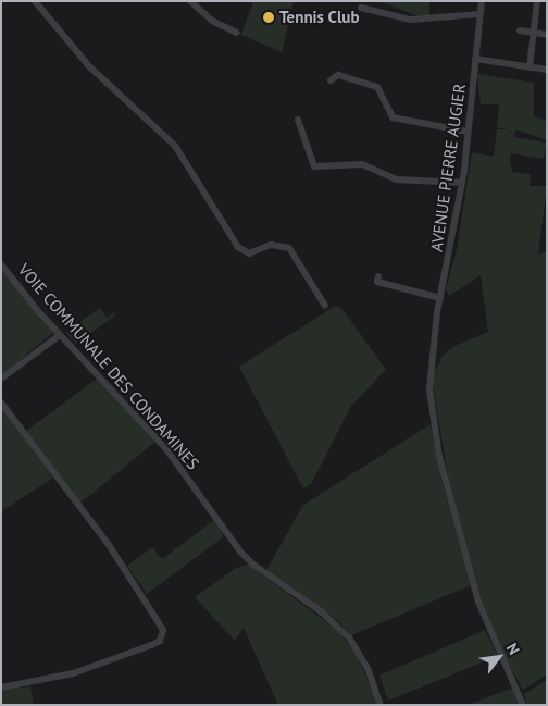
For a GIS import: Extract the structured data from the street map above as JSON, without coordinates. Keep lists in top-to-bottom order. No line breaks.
{"streets":{"street":["AVENUE PIERRE AUGIER","VOIE COMMUNALE DES CONDAMINES"]},"places":["Tennis Club"],"north":"top right"}
